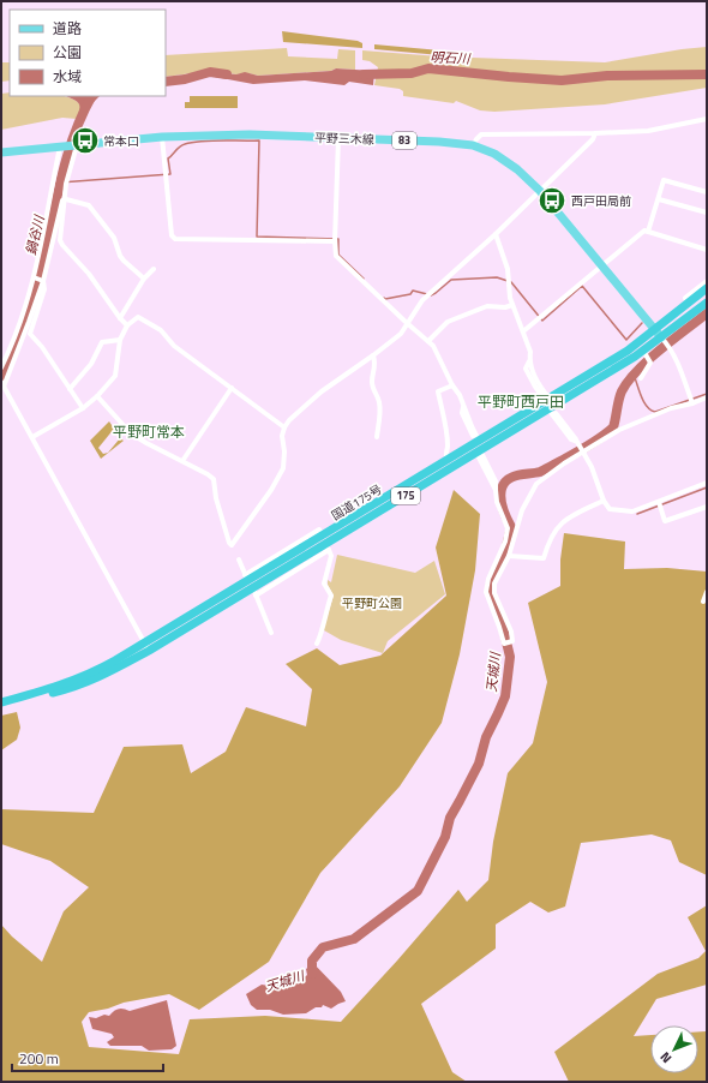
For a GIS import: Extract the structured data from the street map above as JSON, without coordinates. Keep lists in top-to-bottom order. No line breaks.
{"streets":{"highway":["175","国道175号"],"main road":["平野三木線","83"]},"crossings":[["平野三木線","国道175号"]],"districts":["平野町西戸田","平野町常本"],"water":["明石川","鍋谷川","天城川"],"parks":["平野町公園"],"places":{"bus stop":["常本口","西戸田局前"]},"legend":["道路","公園","水域"],"scale_bar":"200 m","north":"bottom left"}
